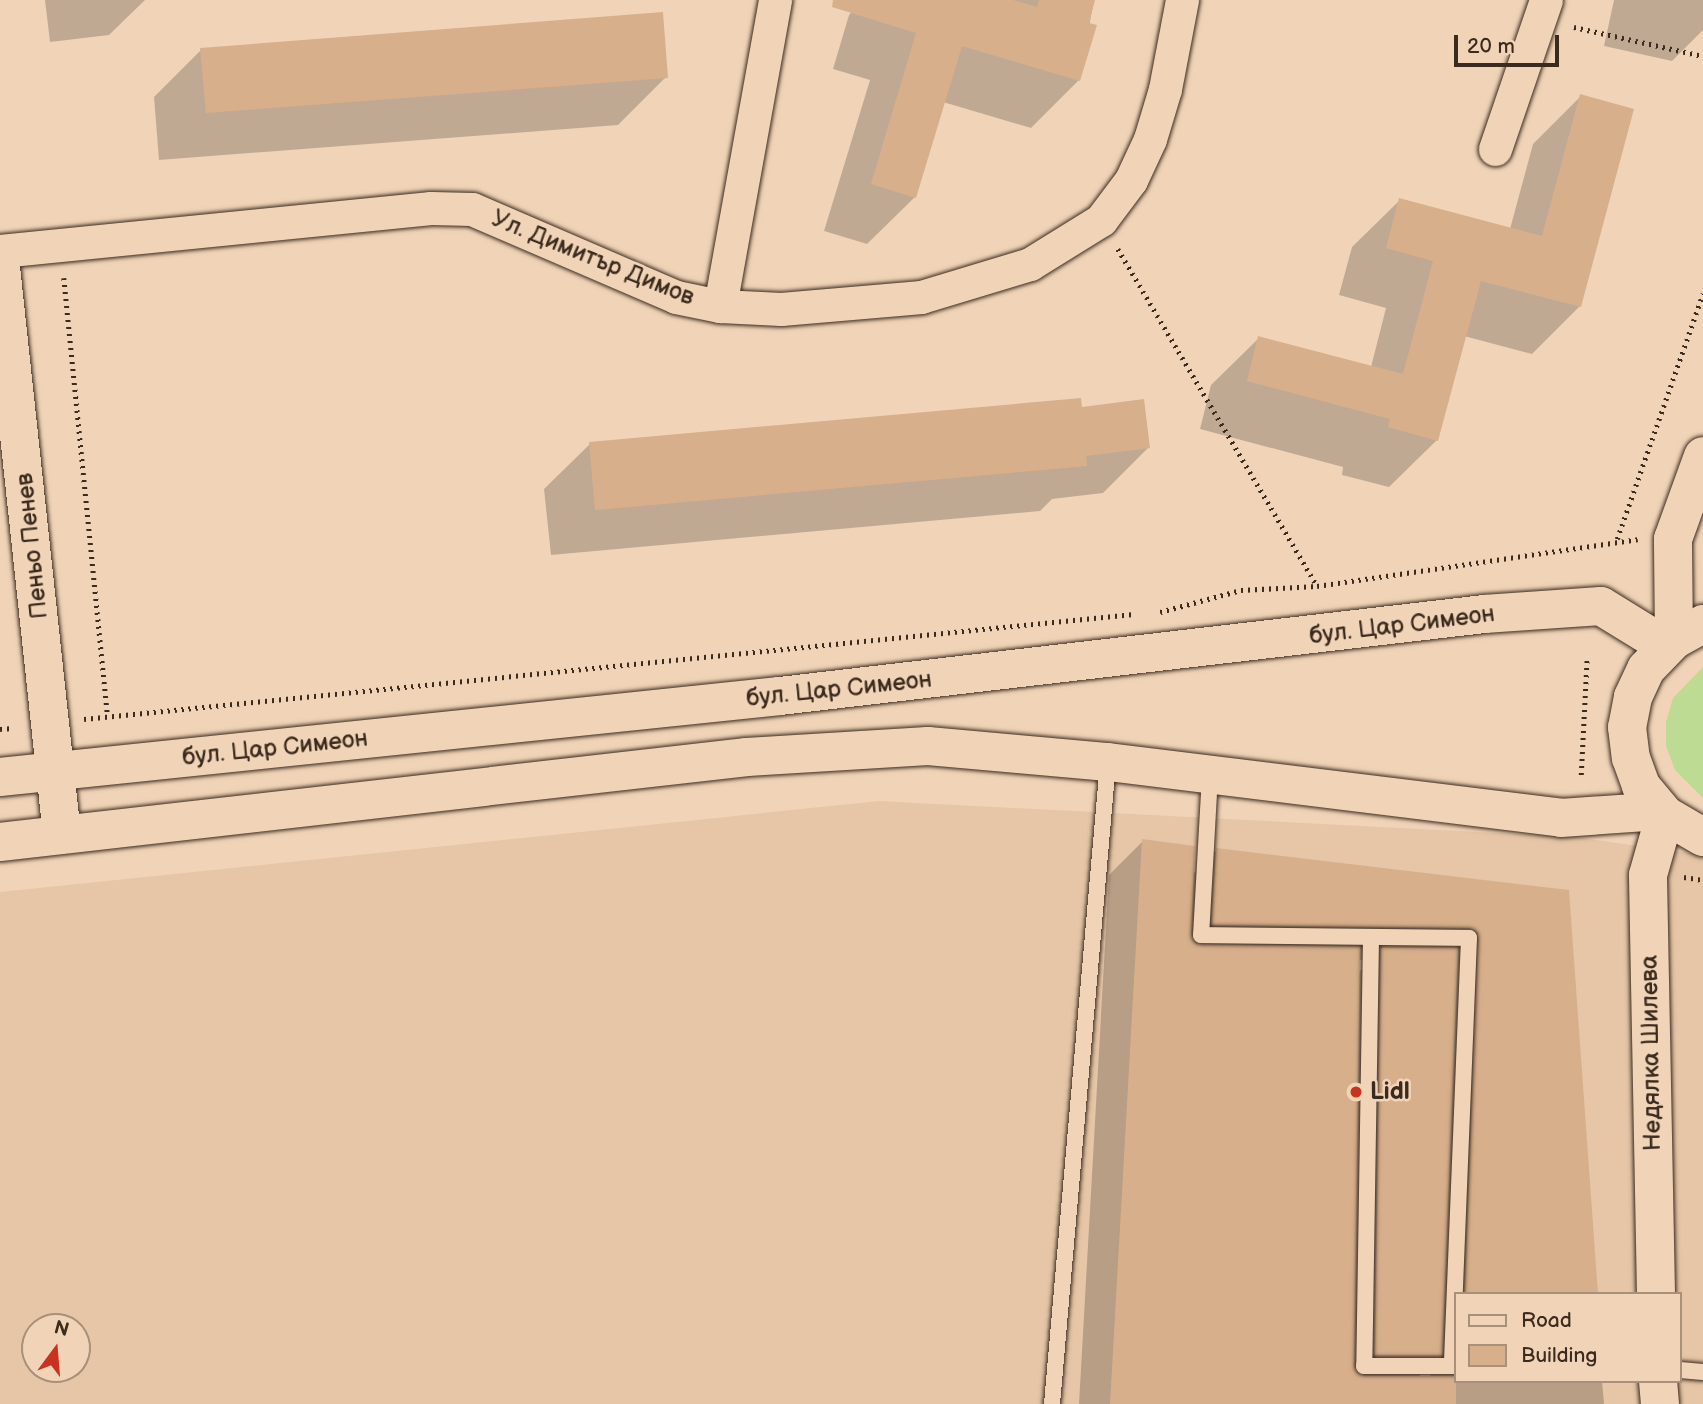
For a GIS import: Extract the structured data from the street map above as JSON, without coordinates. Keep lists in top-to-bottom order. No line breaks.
{"streets":{"main road":["Пеньо Пенев","бул. Цар Симеон","Недялка Шилева"],"street":["Ул. Димитър Димов"]},"crossings":[["Пеньо Пенев","бул. Цар Симеон"]],"places":["Lidl"],"legend":["Road","Building"],"scale_bar":"20 m","north":"top"}
